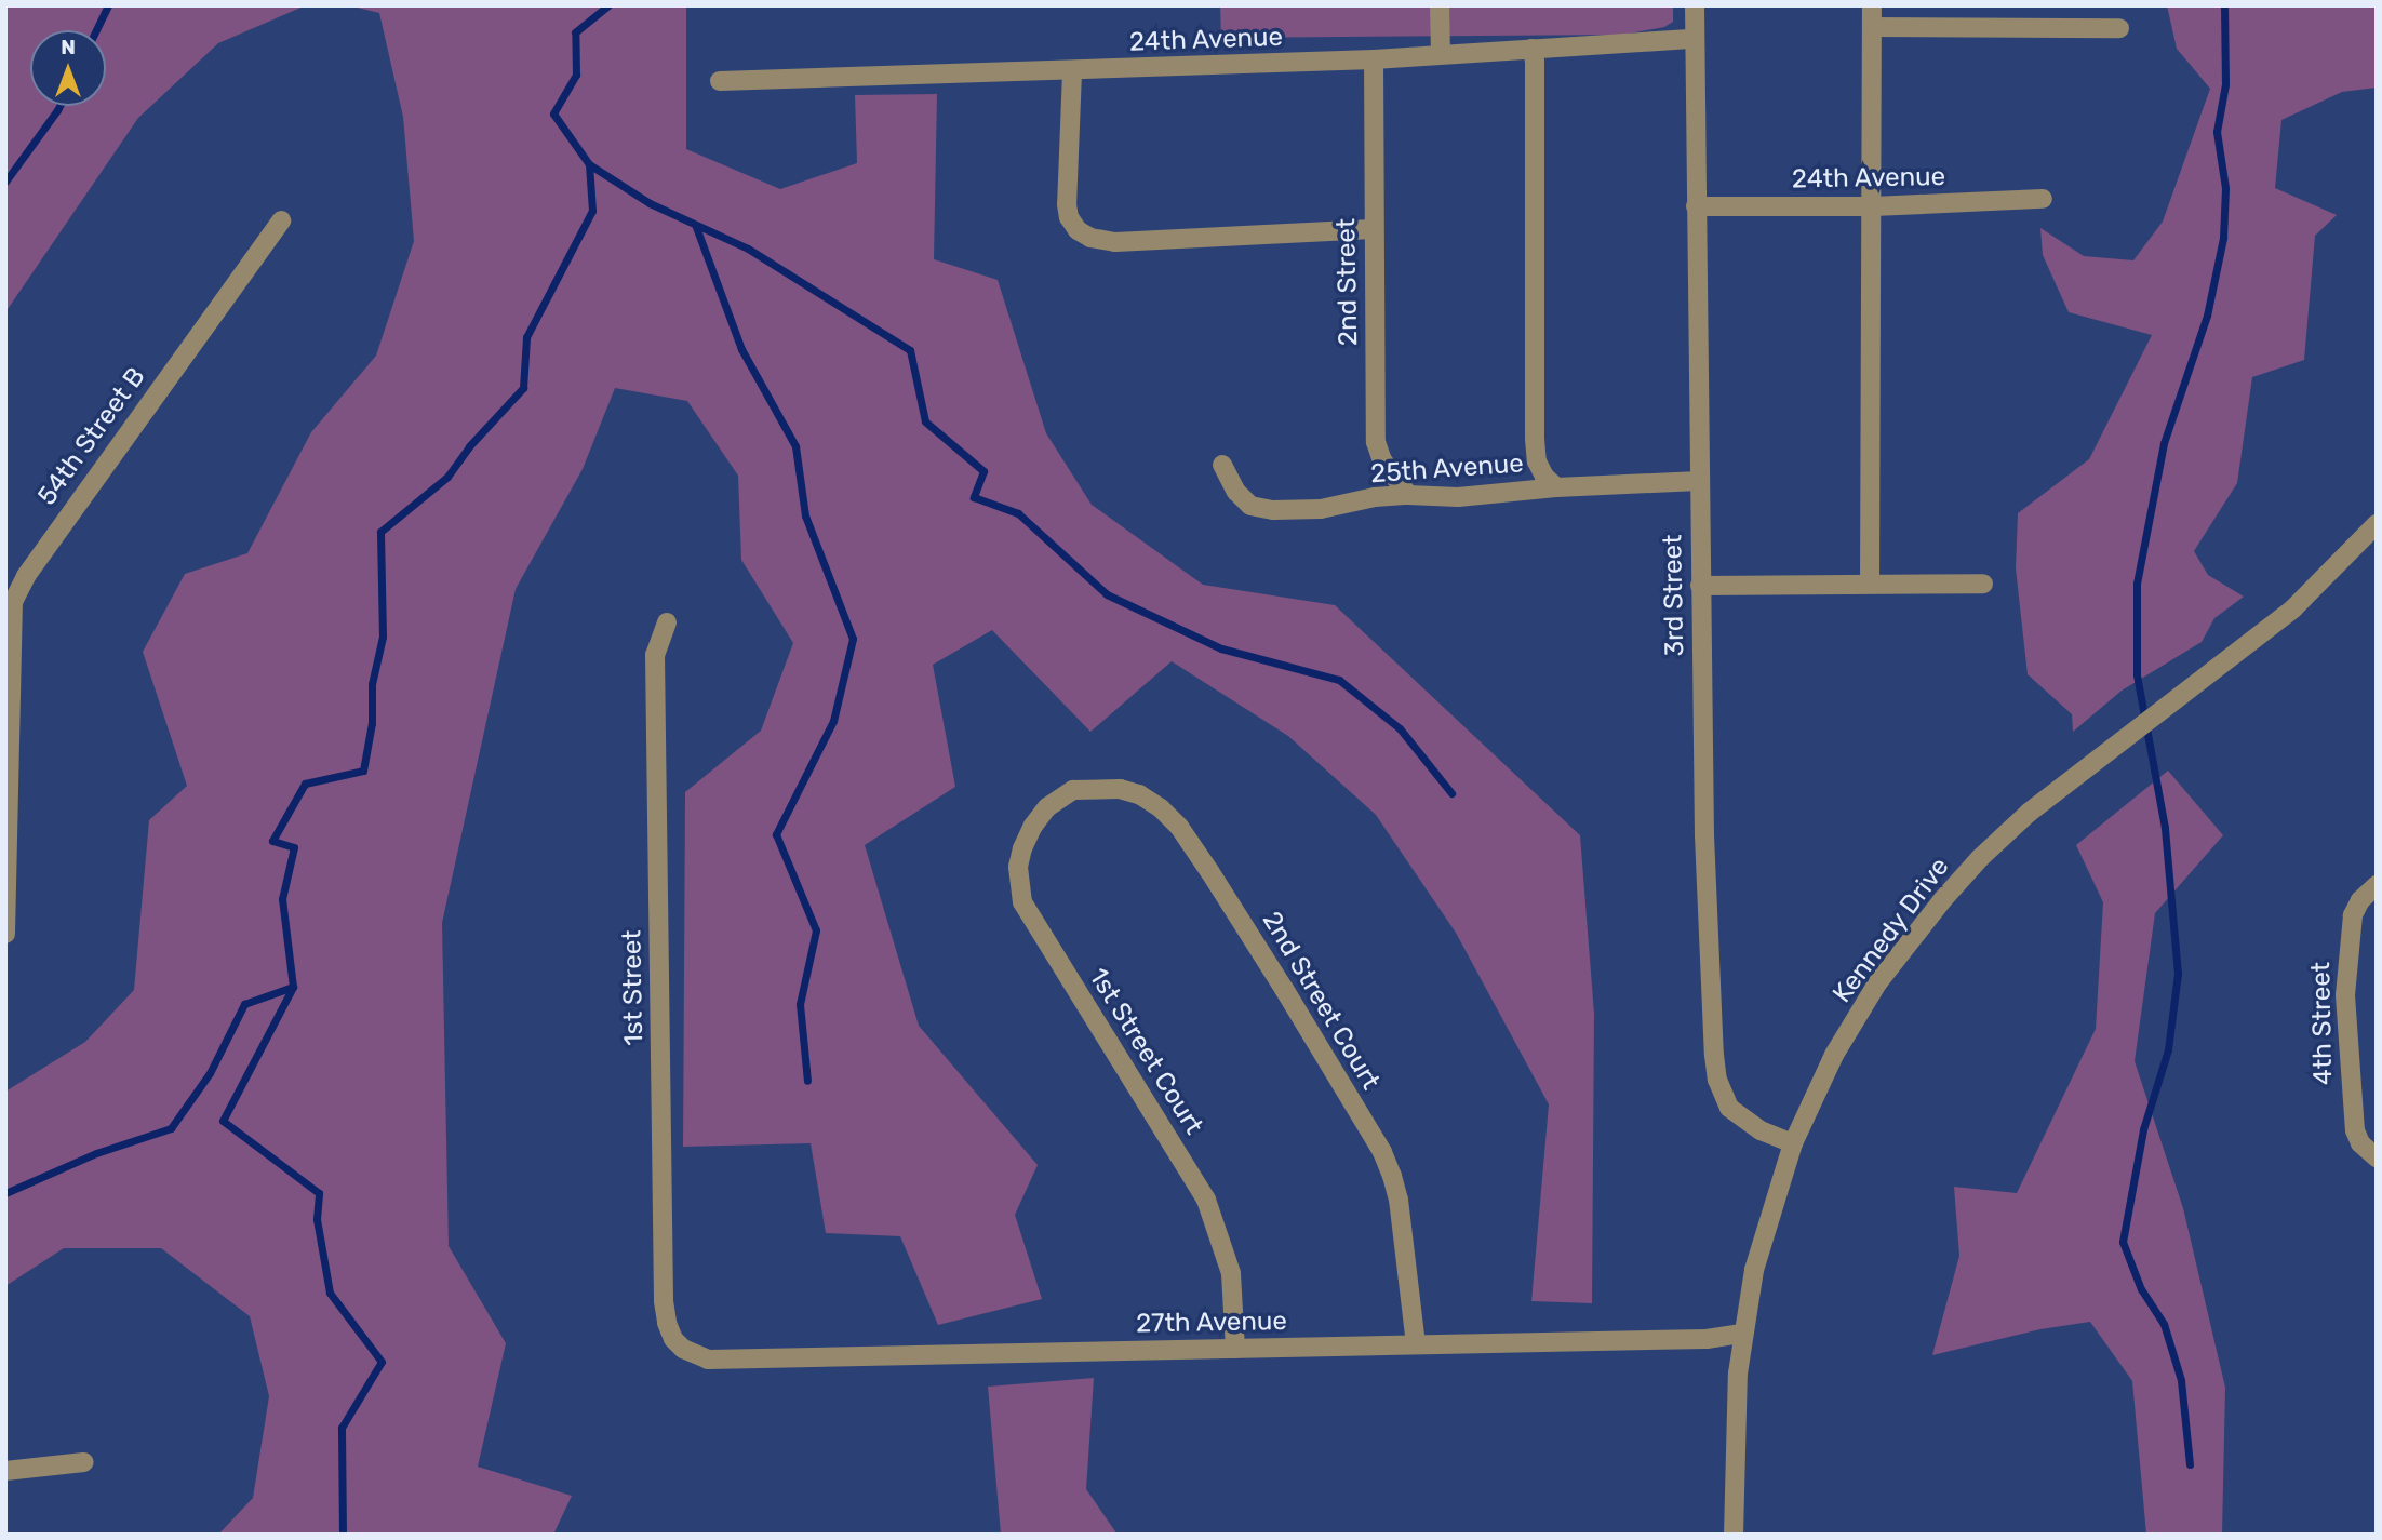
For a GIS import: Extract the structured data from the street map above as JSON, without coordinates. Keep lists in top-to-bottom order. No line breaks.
{"streets":{"street":["24th Avenue","2nd Street","54th Street B","25th Avenue","3rd Street","Kennedy Drive","1st Street","2nd Street Court","4th Street","1st Street Court","27th Avenue"]},"crossings":[["24th Avenue","2nd Street"],["24th Avenue","3rd Street"],["2nd Street","25th Avenue"],["25th Avenue","3rd Street"],["3rd Street","Kennedy Drive"],["Kennedy Drive","27th Avenue"],["1st Street","27th Avenue"],["2nd Street Court","1st Street Court"],["2nd Street Court","27th Avenue"],["1st Street Court","27th Avenue"]],"north":"top"}
